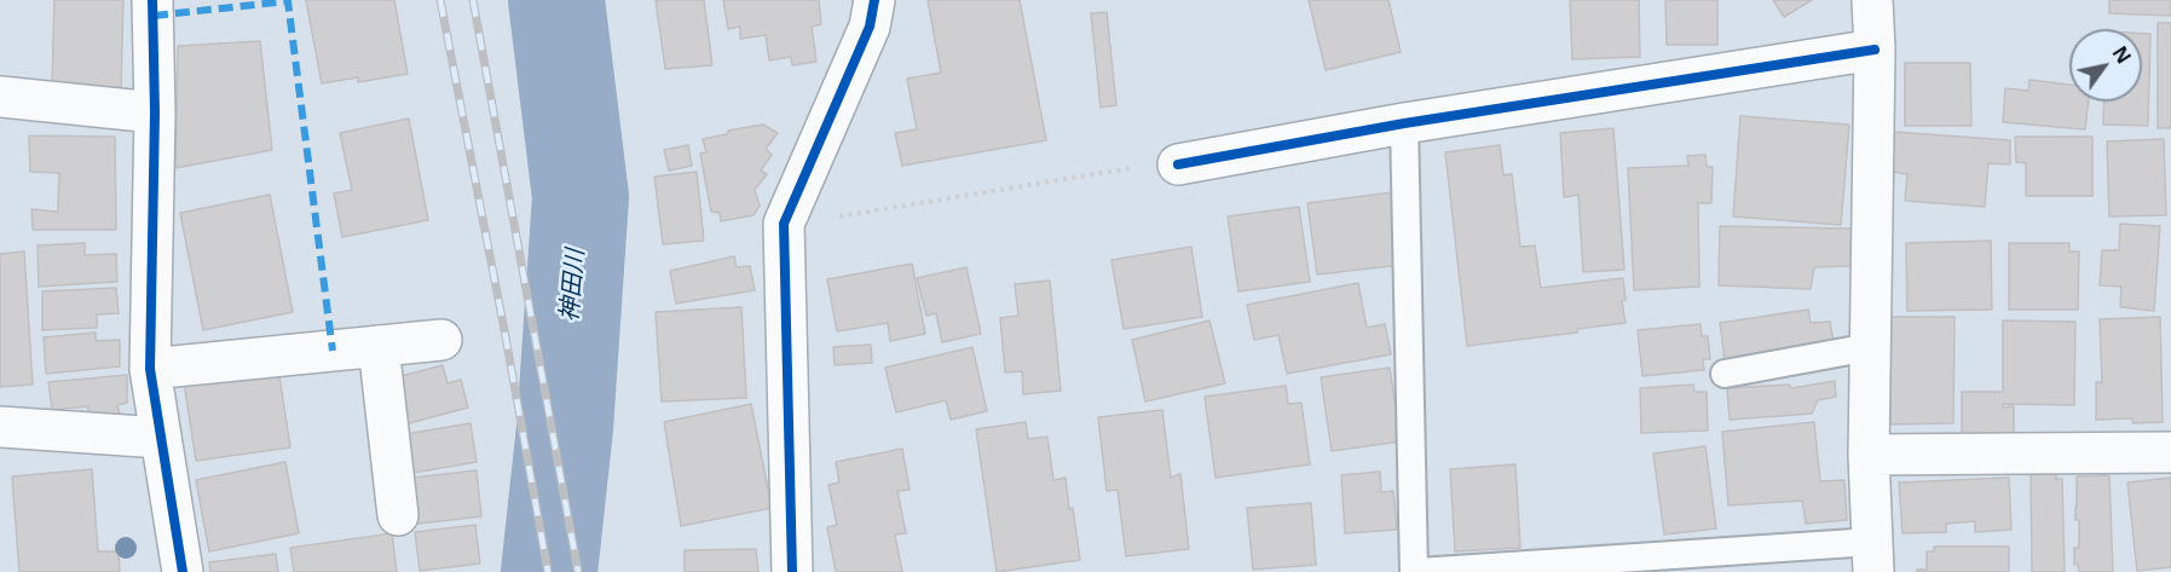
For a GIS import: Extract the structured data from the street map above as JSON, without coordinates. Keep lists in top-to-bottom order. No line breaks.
{"water":["神田川"],"north":"top right"}
